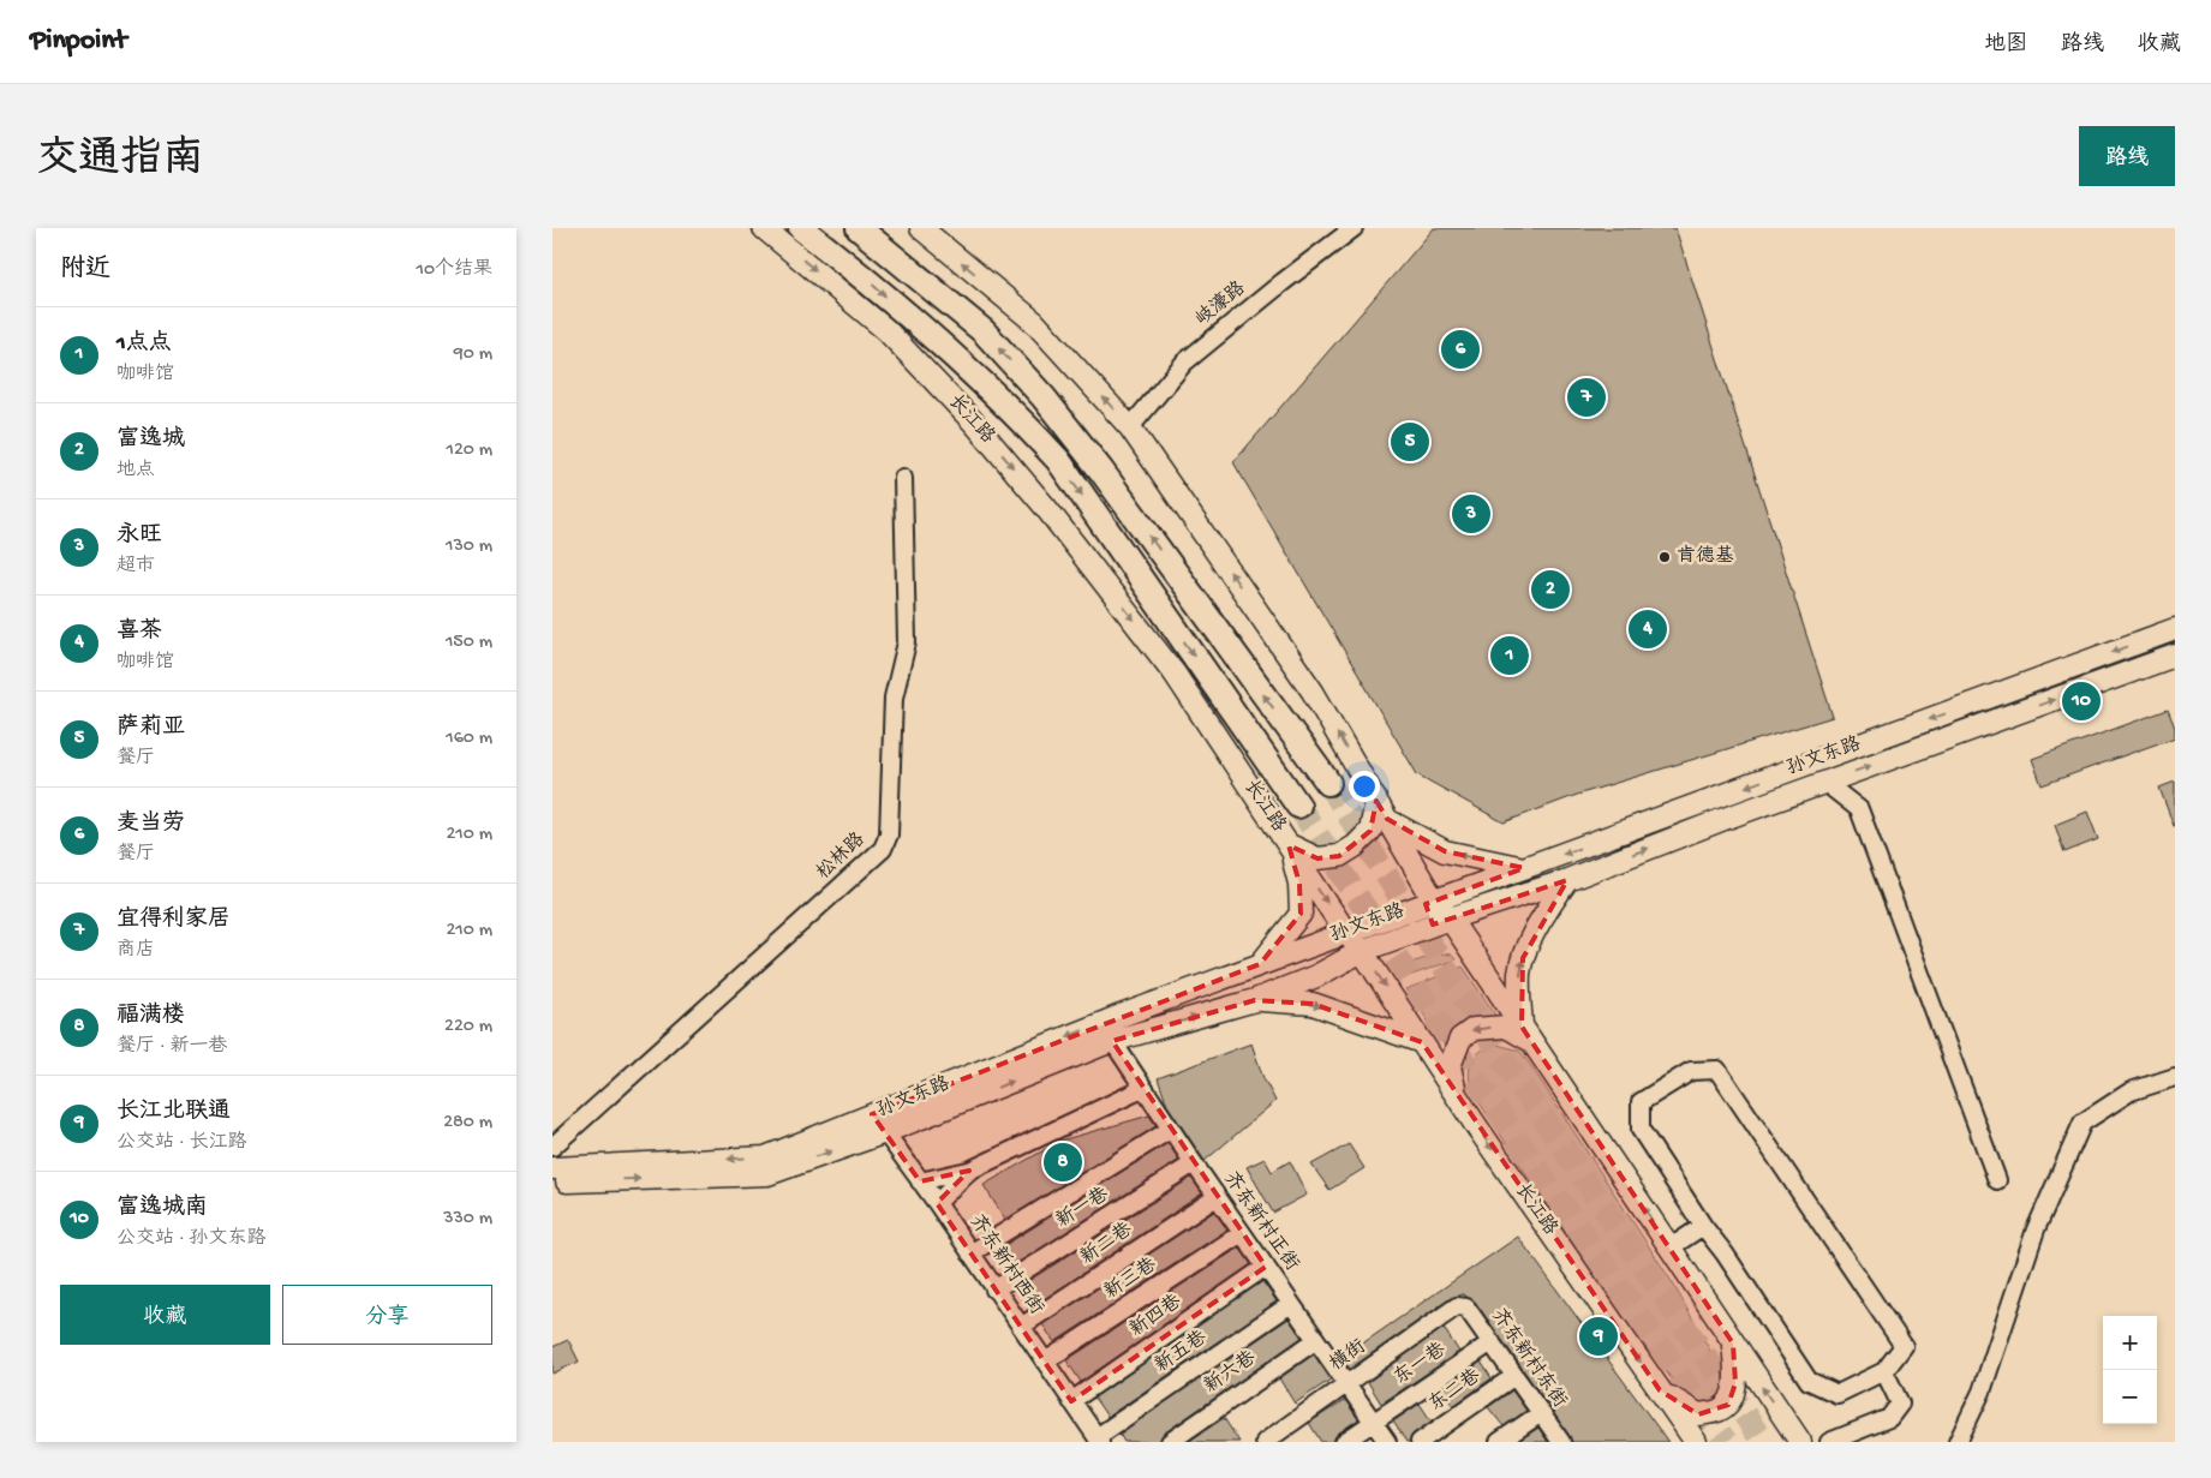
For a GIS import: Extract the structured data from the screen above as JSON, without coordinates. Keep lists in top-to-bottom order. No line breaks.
{"streets":{"highway":["长江路"],"main road":["孙文东路"],"street":["岐濠路","松林路","新一巷","齐东新村正街","新二巷","齐东新村西街","新三巷","新四巷","新五巷","横街","齐东新村东街","东一巷","新六巷","东二巷"]},"crossings":[["长江路","孙文东路"],["孙文东路","齐东新村正街"],["孙文东路","齐东新村西街"],["新一巷","齐东新村正街"],["新一巷","齐东新村西街"],["齐东新村正街","新二巷"],["齐东新村正街","新三巷"],["齐东新村正街","新四巷"],["齐东新村正街","新五巷"],["齐东新村正街","横街"],["齐东新村正街","东一巷"],["齐东新村正街","新六巷"],["新二巷","齐东新村西街"],["齐东新村西街","新三巷"],["齐东新村西街","新四巷"],["齐东新村西街","新五巷"],["横街","齐东新村东街"],["齐东新村东街","东一巷"],["齐东新村东街","东二巷"]],"places":["肯德基"],"page":{"header":"Pinpoint","nav":["地图","路线","收藏"],"title":"交通指南","buttons":["路线",["收藏","分享"]],"heading":["附近","10个结果"],"list":[{"mark":"1","name":"1点点","note":"咖啡馆","value":"90 m"},{"mark":"2","name":"富逸城","note":"地点","value":"120 m"},{"mark":"3","name":"永旺","note":"超市","value":"130 m"},{"mark":"4","name":"喜茶","note":"咖啡馆","value":"150 m"},{"mark":"5","name":"萨莉亚","note":"餐厅","value":"160 m"},{"mark":"6","name":"麦当劳","note":"餐厅","value":"210 m"},{"mark":"7","name":"宜得利家居","note":"商店","value":"210 m"},{"mark":"8","name":"福满楼","note":"餐厅 · 新一巷","value":"220 m"},{"mark":"9","name":"长江北联通","note":"公交站 · 长江路","value":"280 m"},{"mark":"10","name":"富逸城南","note":"公交站 · 孙文东路","value":"330 m"}],"pins":["6","7","5","3","2","4","1","10","8","9"],"map_buttons":["+","−"]}}
